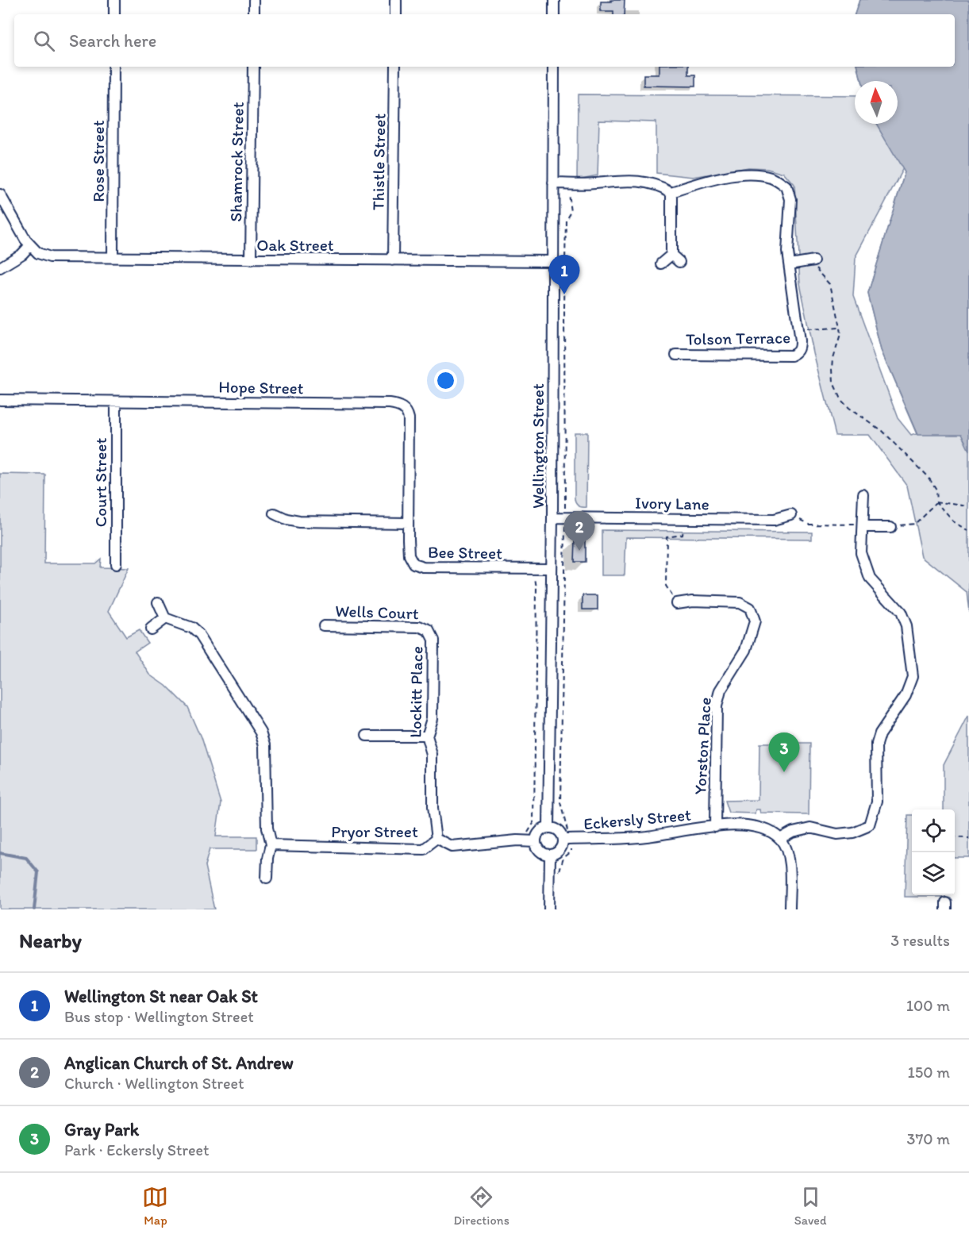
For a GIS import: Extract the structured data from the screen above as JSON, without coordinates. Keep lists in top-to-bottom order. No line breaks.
{"streets":{"street":["Rose Street","Shamrock Street","Thistle Street","Oak Street","Tolson Terrace","Hope Street","Wellington Street","Court Street","Ivory Lane","Bee Street","Wells Court","Lockitt Place","Yorston Place","Eckersly Street","Pryor Street"]},"crossings":[["Rose Street","Oak Street"],["Shamrock Street","Oak Street"],["Thistle Street","Oak Street"],["Oak Street","Wellington Street"],["Hope Street","Court Street"],["Hope Street","Bee Street"],["Wellington Street","Ivory Lane"],["Wellington Street","Bee Street"],["Wellington Street","Eckersly Street"],["Wellington Street","Pryor Street"],["Wells Court","Lockitt Place"],["Lockitt Place","Pryor Street"],["Yorston Place","Eckersly Street"],["Eckersly Street","Pryor Street"]],"north":"top","page":{"search":"Search here","pins":["1","2","3"],"heading":["Nearby","3 results"],"list":[{"mark":"1","name":"Wellington St near Oak St","note":"Bus stop · Wellington Street","value":"100 m"},{"mark":"2","name":"Anglican Church of St. Andrew","note":"Church · Wellington Street","value":"150 m"},{"mark":"3","name":"Gray Park","note":"Park · Eckersly Street","value":"370 m"}],"nav":["Map","Directions","Saved"]}}
